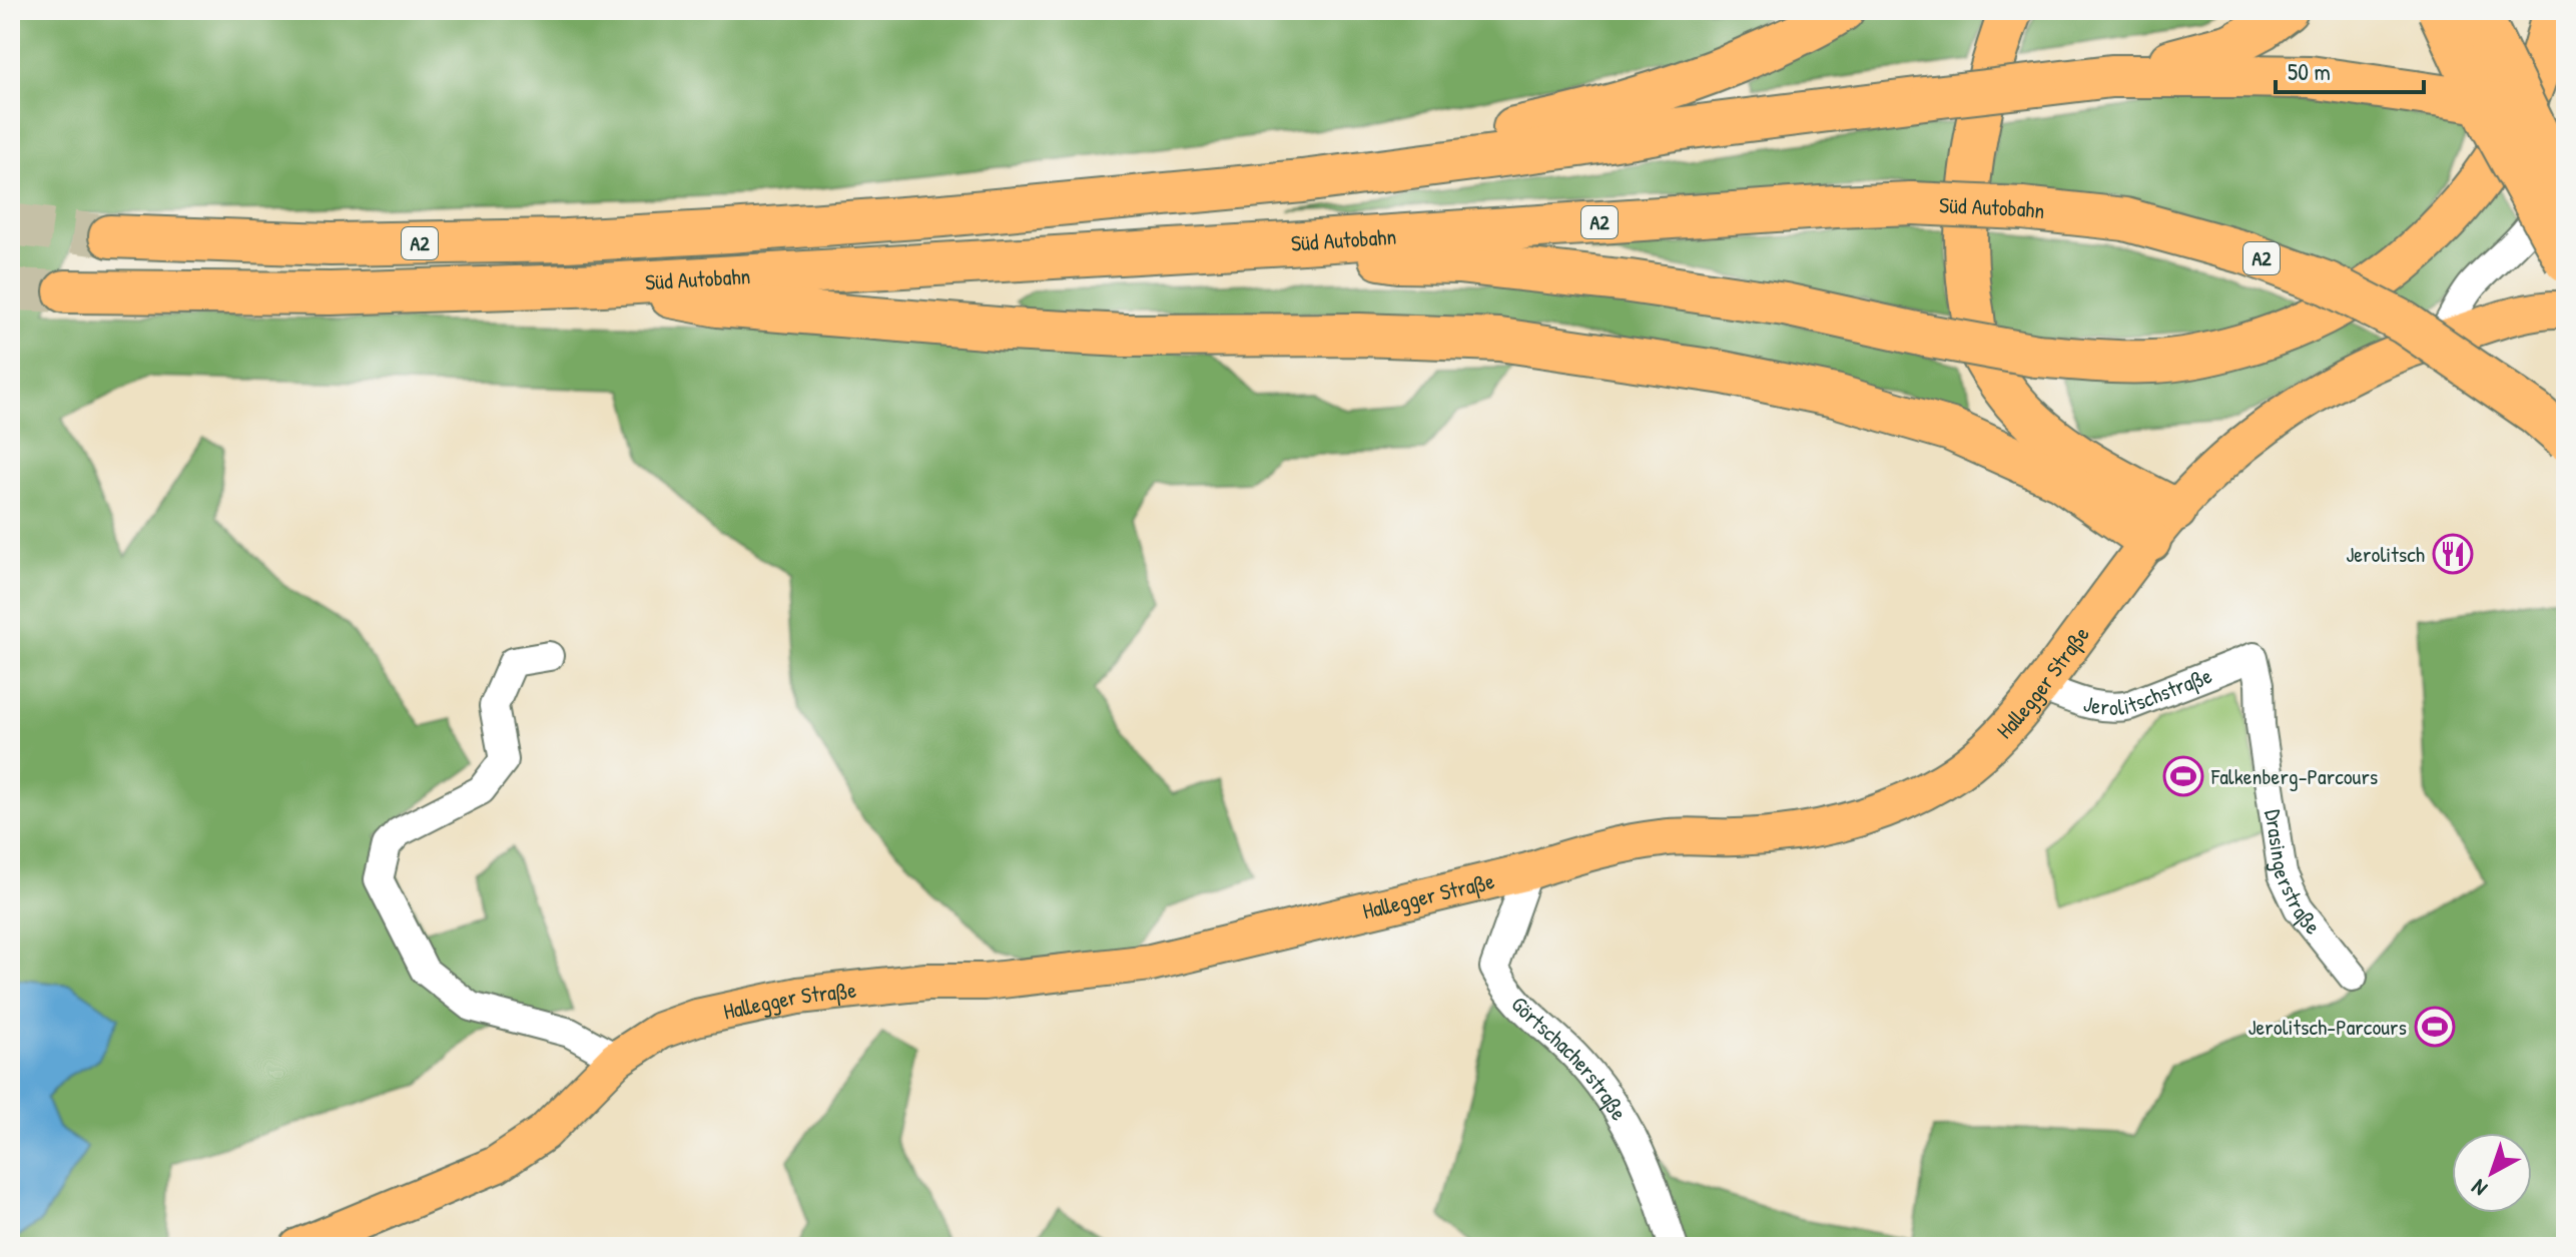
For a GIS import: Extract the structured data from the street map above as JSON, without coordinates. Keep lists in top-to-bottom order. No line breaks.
{"streets":{"highway":["Süd Autobahn","A2"],"main road":["Hallegger Straße"],"street":["Jerolitschstraße","Drasingerstraße","Görtschacherstraße"]},"crossings":[["Hallegger Straße","Jerolitschstraße"],["Hallegger Straße","Görtschacherstraße"],["Jerolitschstraße","Drasingerstraße"]],"places":{"restaurant":["Jerolitsch"],"sports":["Falkenberg-Parcours","Jerolitsch-Parcours"]},"scale_bar":"50 m","north":"bottom left"}
